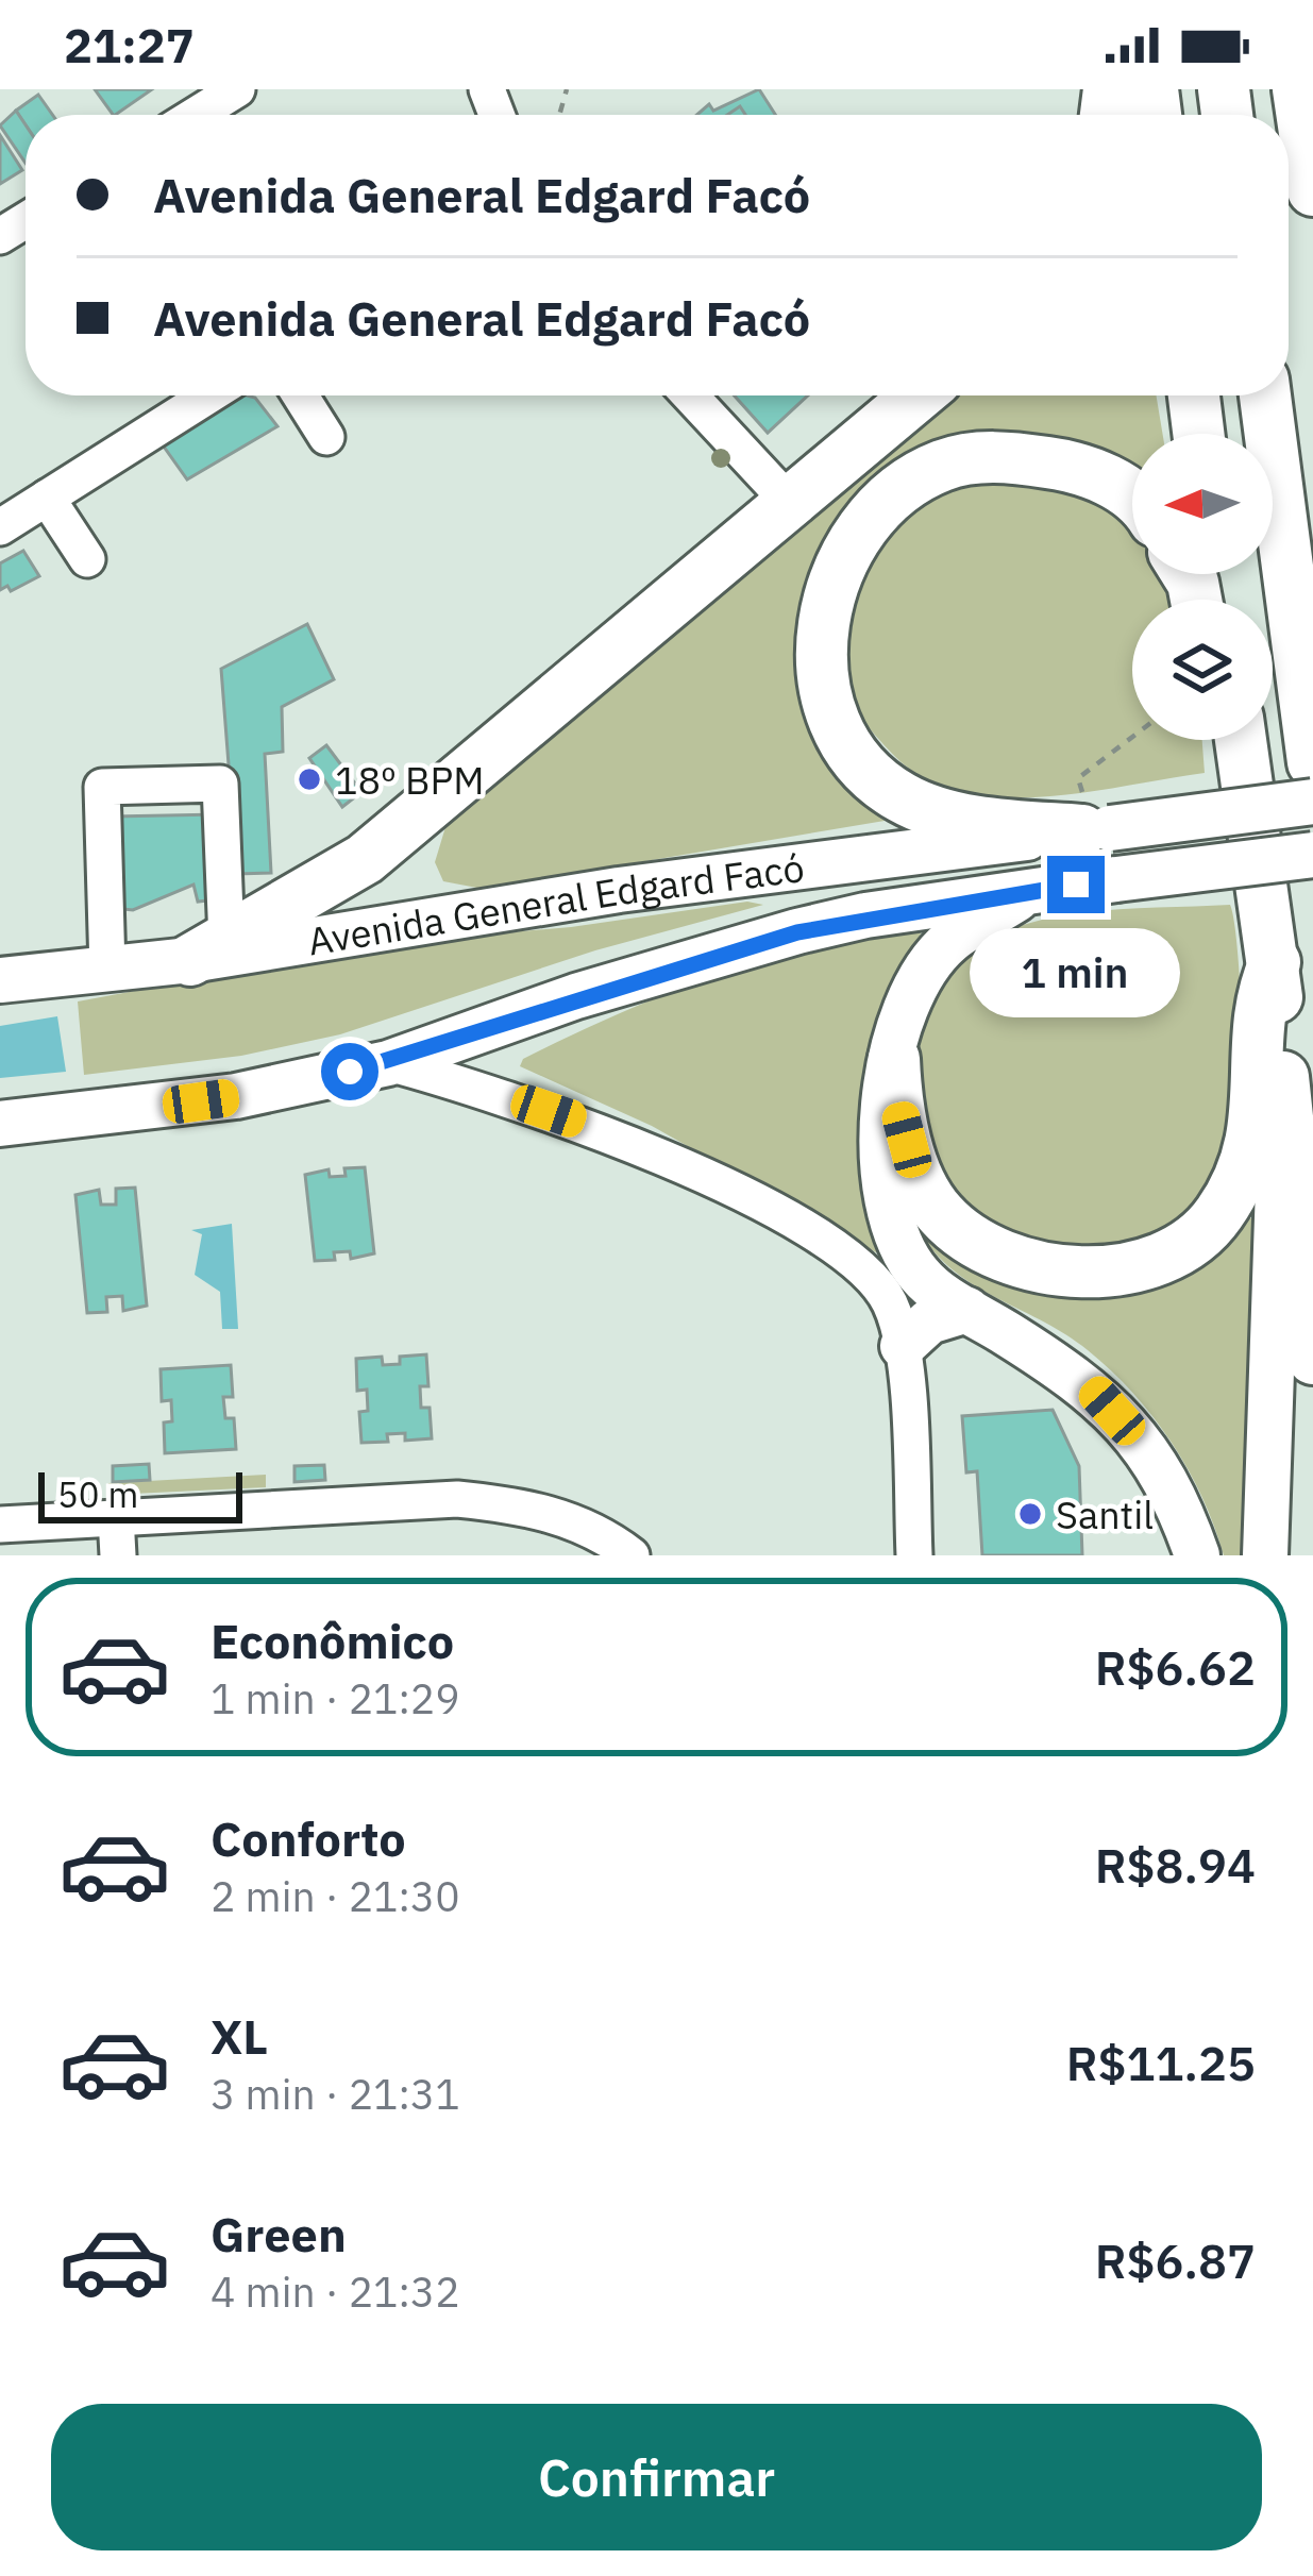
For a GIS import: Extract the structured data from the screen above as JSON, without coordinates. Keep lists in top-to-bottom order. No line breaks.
{"streets":{"main road":["Avenida General Edgard Facó"]},"places":["18º BPM","Santil"],"scale_bar":"50 m","north":"left","page":{"status":"21:27","banner":["Avenida General Edgard Facó","Avenida General Edgard Facó"],"bubble":"1 min","scale":"50 m","list":[{"name":"Econômico","note":"1 min · 21:29","value":"R$6.62"},{"name":"Conforto","note":"2 min · 21:30","value":"R$8.94"},{"name":"XL","note":"3 min · 21:31","value":"R$11.25"},{"name":"Green","note":"4 min · 21:32","value":"R$6.87"}],"buttons":"Confirmar"}}
